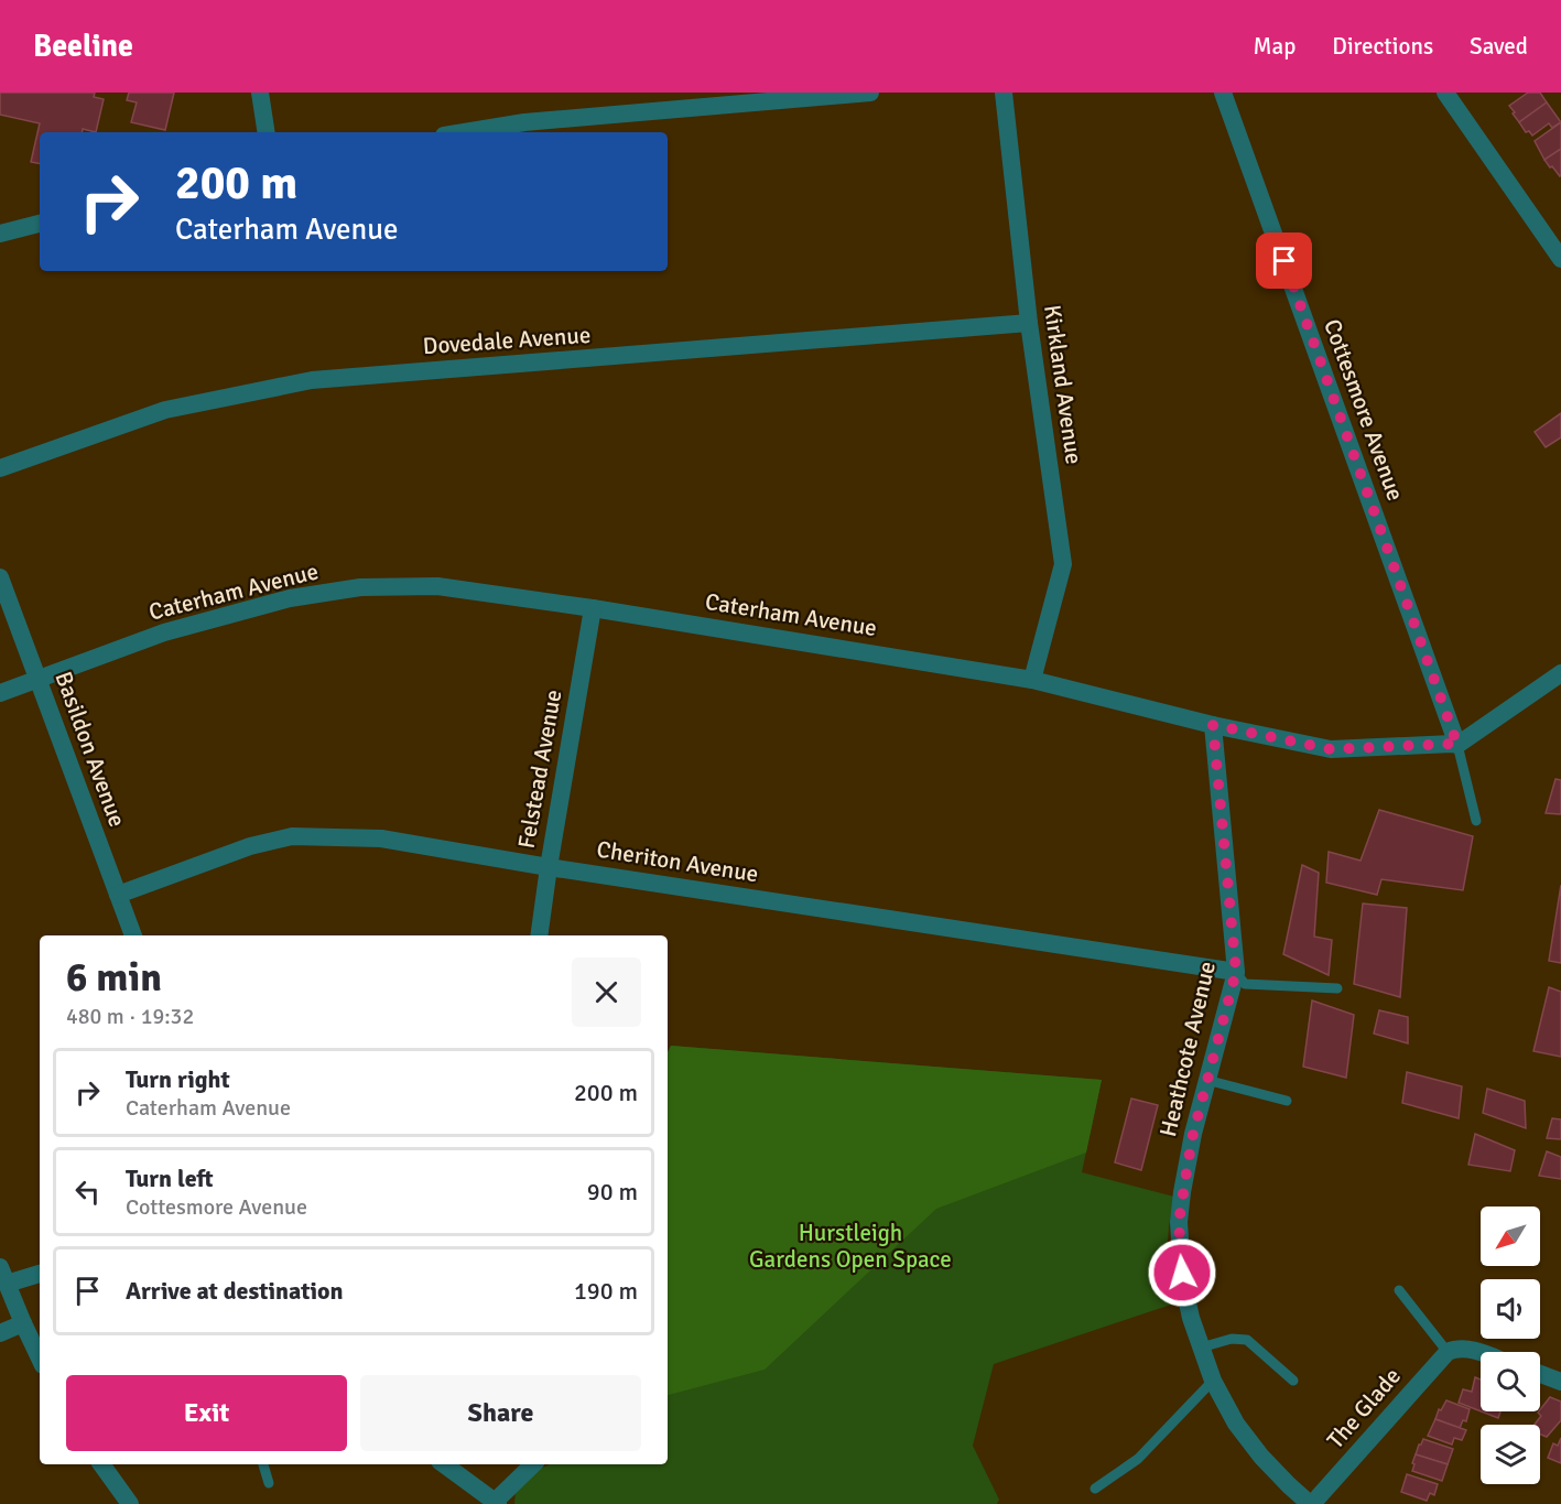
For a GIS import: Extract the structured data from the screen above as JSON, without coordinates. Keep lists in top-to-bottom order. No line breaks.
{"streets":{"street":["Dovedale Avenue","Kirkland Avenue","Cottesmore Avenue","Caterham Avenue","Basildon Avenue","Felstead Avenue","Cheriton Avenue","Heathcote Avenue","The Glade"]},"crossings":[["Dovedale Avenue","Kirkland Avenue"],["Kirkland Avenue","Caterham Avenue"],["Cottesmore Avenue","Caterham Avenue"],["Caterham Avenue","Basildon Avenue"],["Caterham Avenue","Felstead Avenue"],["Caterham Avenue","Heathcote Avenue"],["Basildon Avenue","Cheriton Avenue"],["Felstead Avenue","Cheriton Avenue"],["Cheriton Avenue","Heathcote Avenue"],["Heathcote Avenue","The Glade"]],"parks":["Hurstleigh Gardens Open Space"],"north":"bottom left","page":{"header":"Beeline","nav":["Map","Directions","Saved"],"turn":["200 m","Caterham Avenue"],"heading":["6 min","480 m · 19:32"],"list":[{"name":"Turn right","note":"Caterham Avenue","value":"200 m"},{"name":"Turn left","note":"Cottesmore Avenue","value":"90 m"},{"name":"Arrive at destination","value":"190 m"}],"buttons":["Exit","Share"]}}
